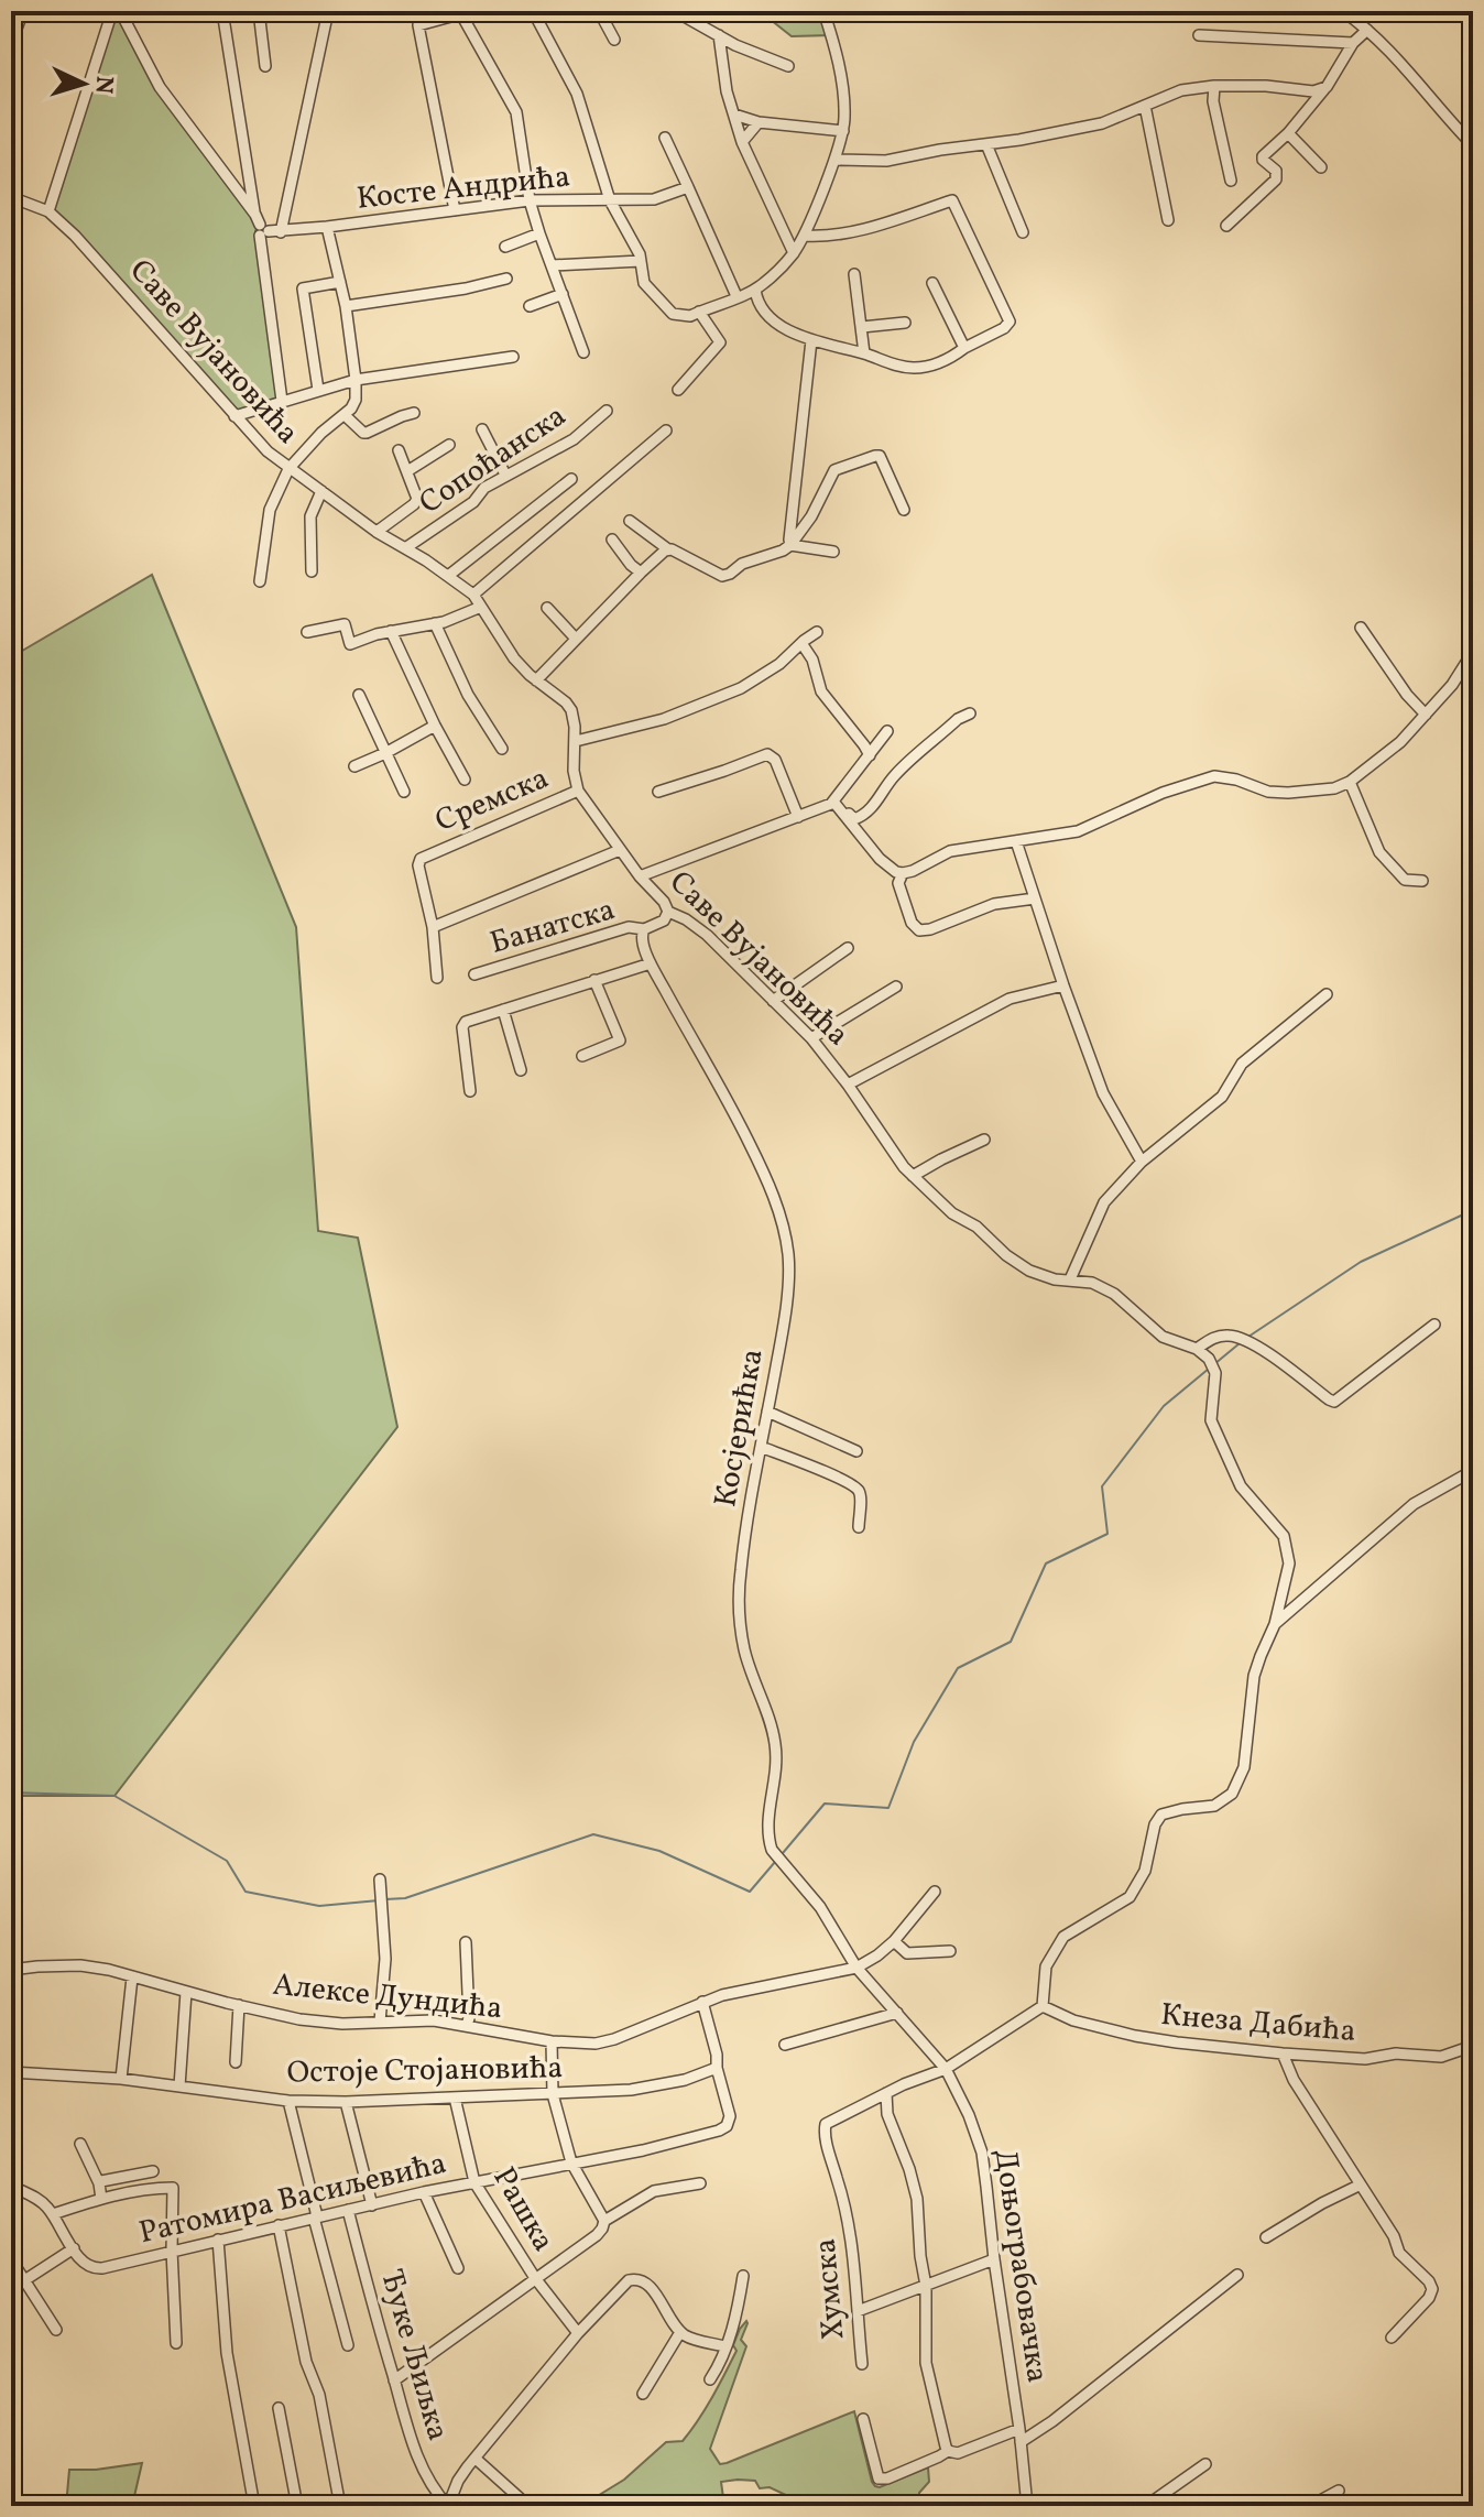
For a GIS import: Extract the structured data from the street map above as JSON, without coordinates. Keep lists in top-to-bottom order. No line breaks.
{"streets":{"street":["Косте Андрића","Саве Вујановића","Сопоћанска","Сремска","Банатска","Косјерићка","Алексе Дундића","Кнеза Дабића","Остоје Стојановића","Ратомира Васиљевића","Рашка","Доњограбовачка","Хумска","Ђуке Љиљка"]},"crossings":[["Саве Вујановића","Сопоћанска"],["Саве Вујановића","Сремска"],["Банатска","Косјерићка"],["Косјерићка","Алексе Дундића"],["Косјерићка","Доњограбовачка"],["Алексе Дундића","Доњограбовачка"],["Остоје Стојановића","Ратомира Васиљевића"],["Остоје Стојановића","Рашка"],["Ратомира Васиљевића","Рашка"],["Ратомира Васиљевића","Ђуке Љиљка"]],"north":"right"}
